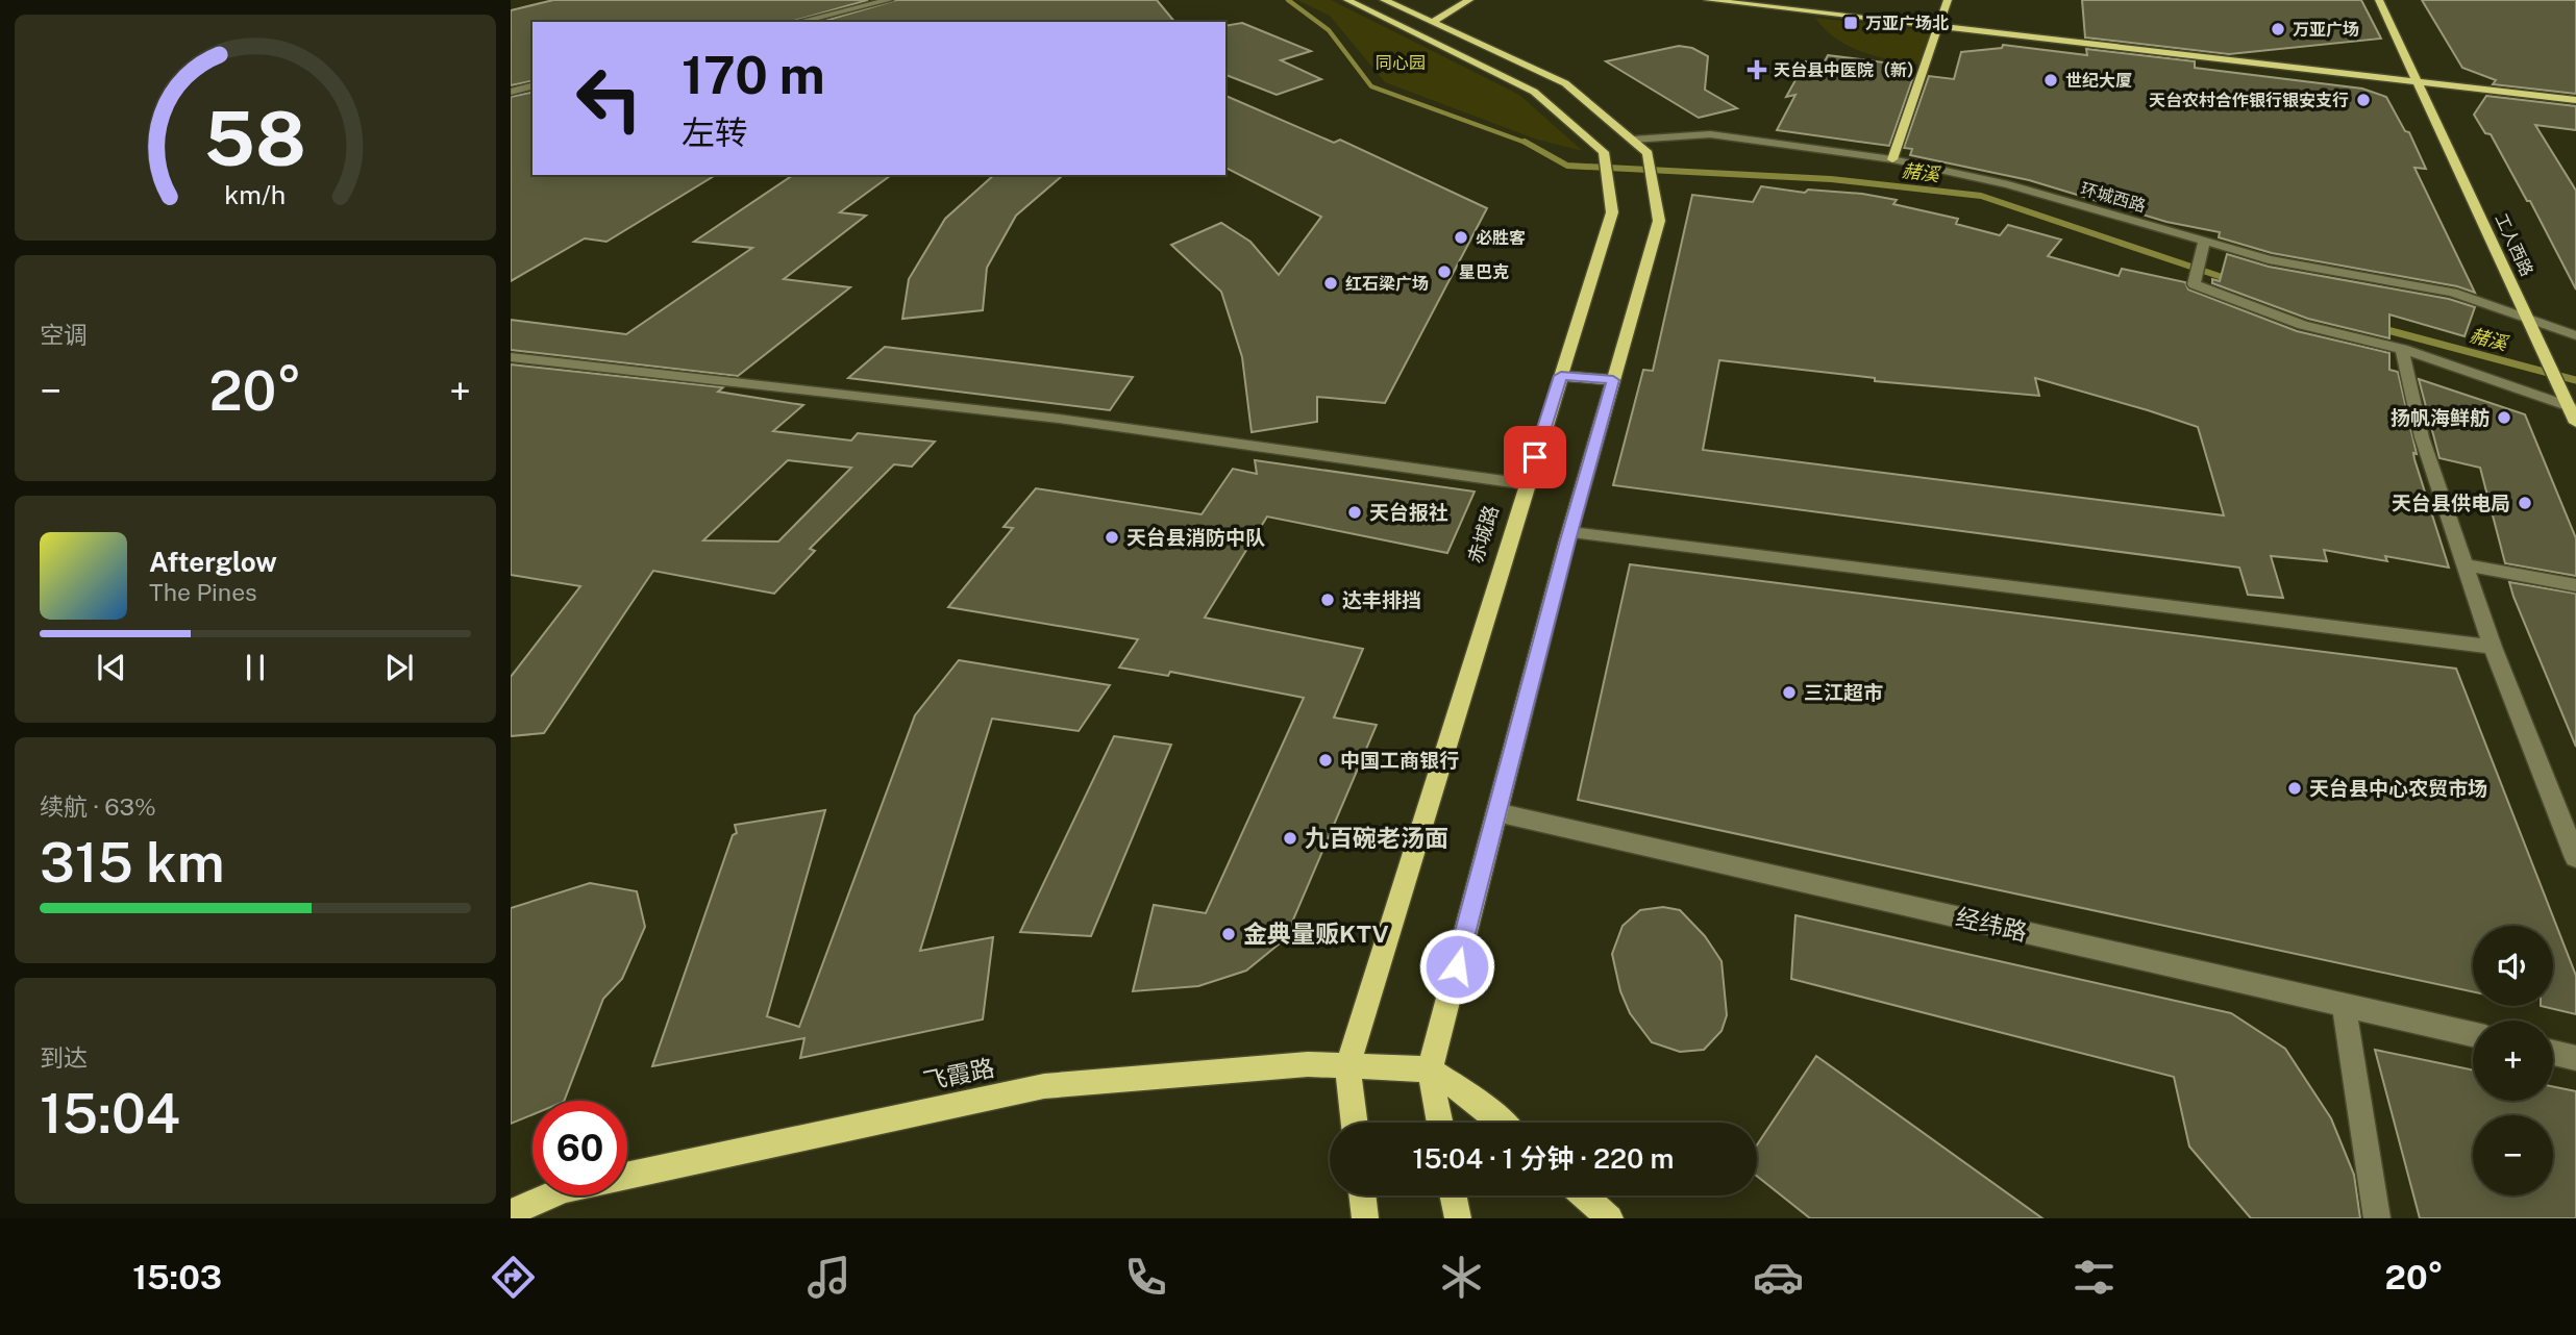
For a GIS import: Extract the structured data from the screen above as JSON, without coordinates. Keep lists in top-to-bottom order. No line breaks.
{"streets":{"main road":["工人西路","赤城路","飞霞路"],"street":["环城西路","经纬路"]},"crossings":[["环城西路","工人西路"],["赤城路","飞霞路"]],"water":["赭溪"],"parks":["同心园"],"places":{"transit":["万亚广场北"],"other":["万亚广场","世纪大厦","天台农村合作银行银安支行","必胜客","星巴克","红石梁广场","扬帆海鲜舫","天台县供电局","天台报社","天台县消防中队","达丰排挡","三江超市","中国工商银行","天台县中心农贸市场","九百碗老汤面","金典量贩KTV"],"health":["天台县中医院（新）"]},"page":{"turn":["170 m","左转"],"tile":["空调",["续航 · 63%","315 km"],["到达","15:04"]],"heat":["−","20°","+"],"song":["Afterglow","The Pines"],"map_buttons":["+","−"],"limit":"60","trip":"15:04 · 1 分钟 · 220 m","tabs":["15:03","20°"],"gauge":["58","km/h"]}}
